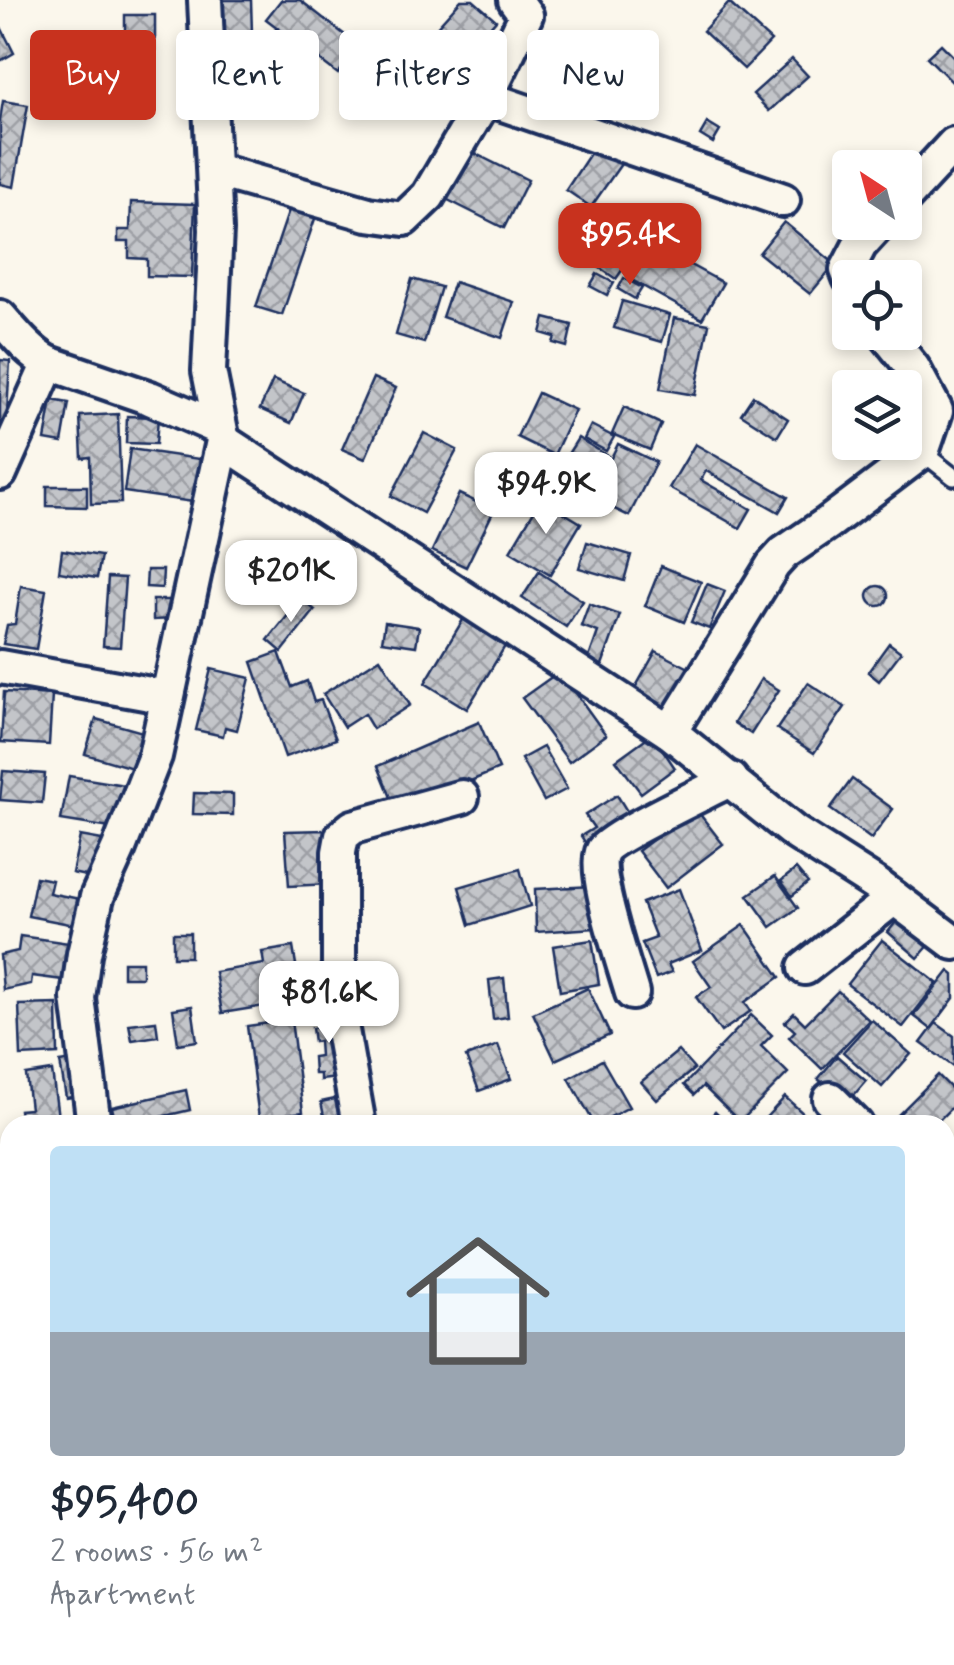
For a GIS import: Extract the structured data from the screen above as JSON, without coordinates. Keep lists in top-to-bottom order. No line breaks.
{"north":"top left","page":{"chip":["Buy","Rent","Filters","New"],"price":["$95.4K","$94.9K","$201K","$81.6K"],"list":[{"name":"$95,400","note":"2 rooms · 56 m² · Apartment"}]}}
